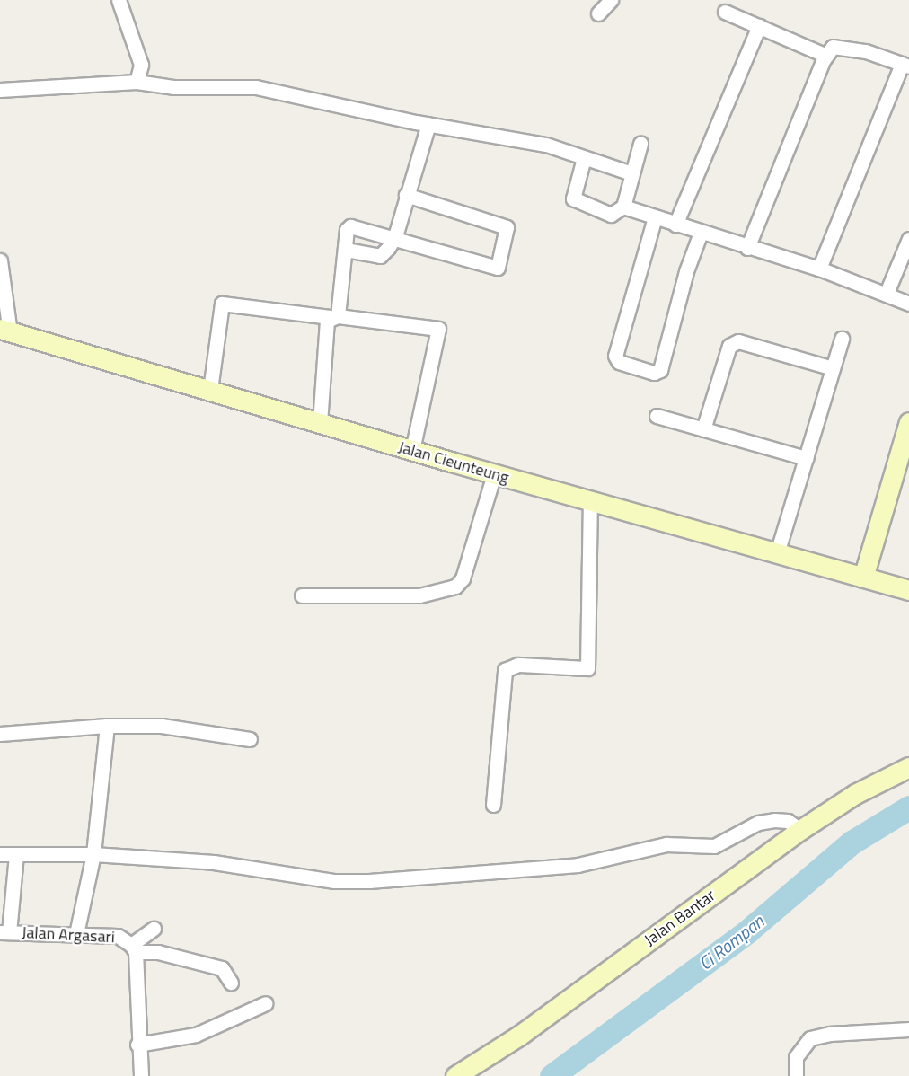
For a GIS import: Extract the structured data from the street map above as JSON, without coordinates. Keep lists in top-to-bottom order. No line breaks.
{"streets":{"street":["Jalan Cieunteung","Jalan Bantar","Jalan Argasari"]},"water":["Ci Rompan"]}
